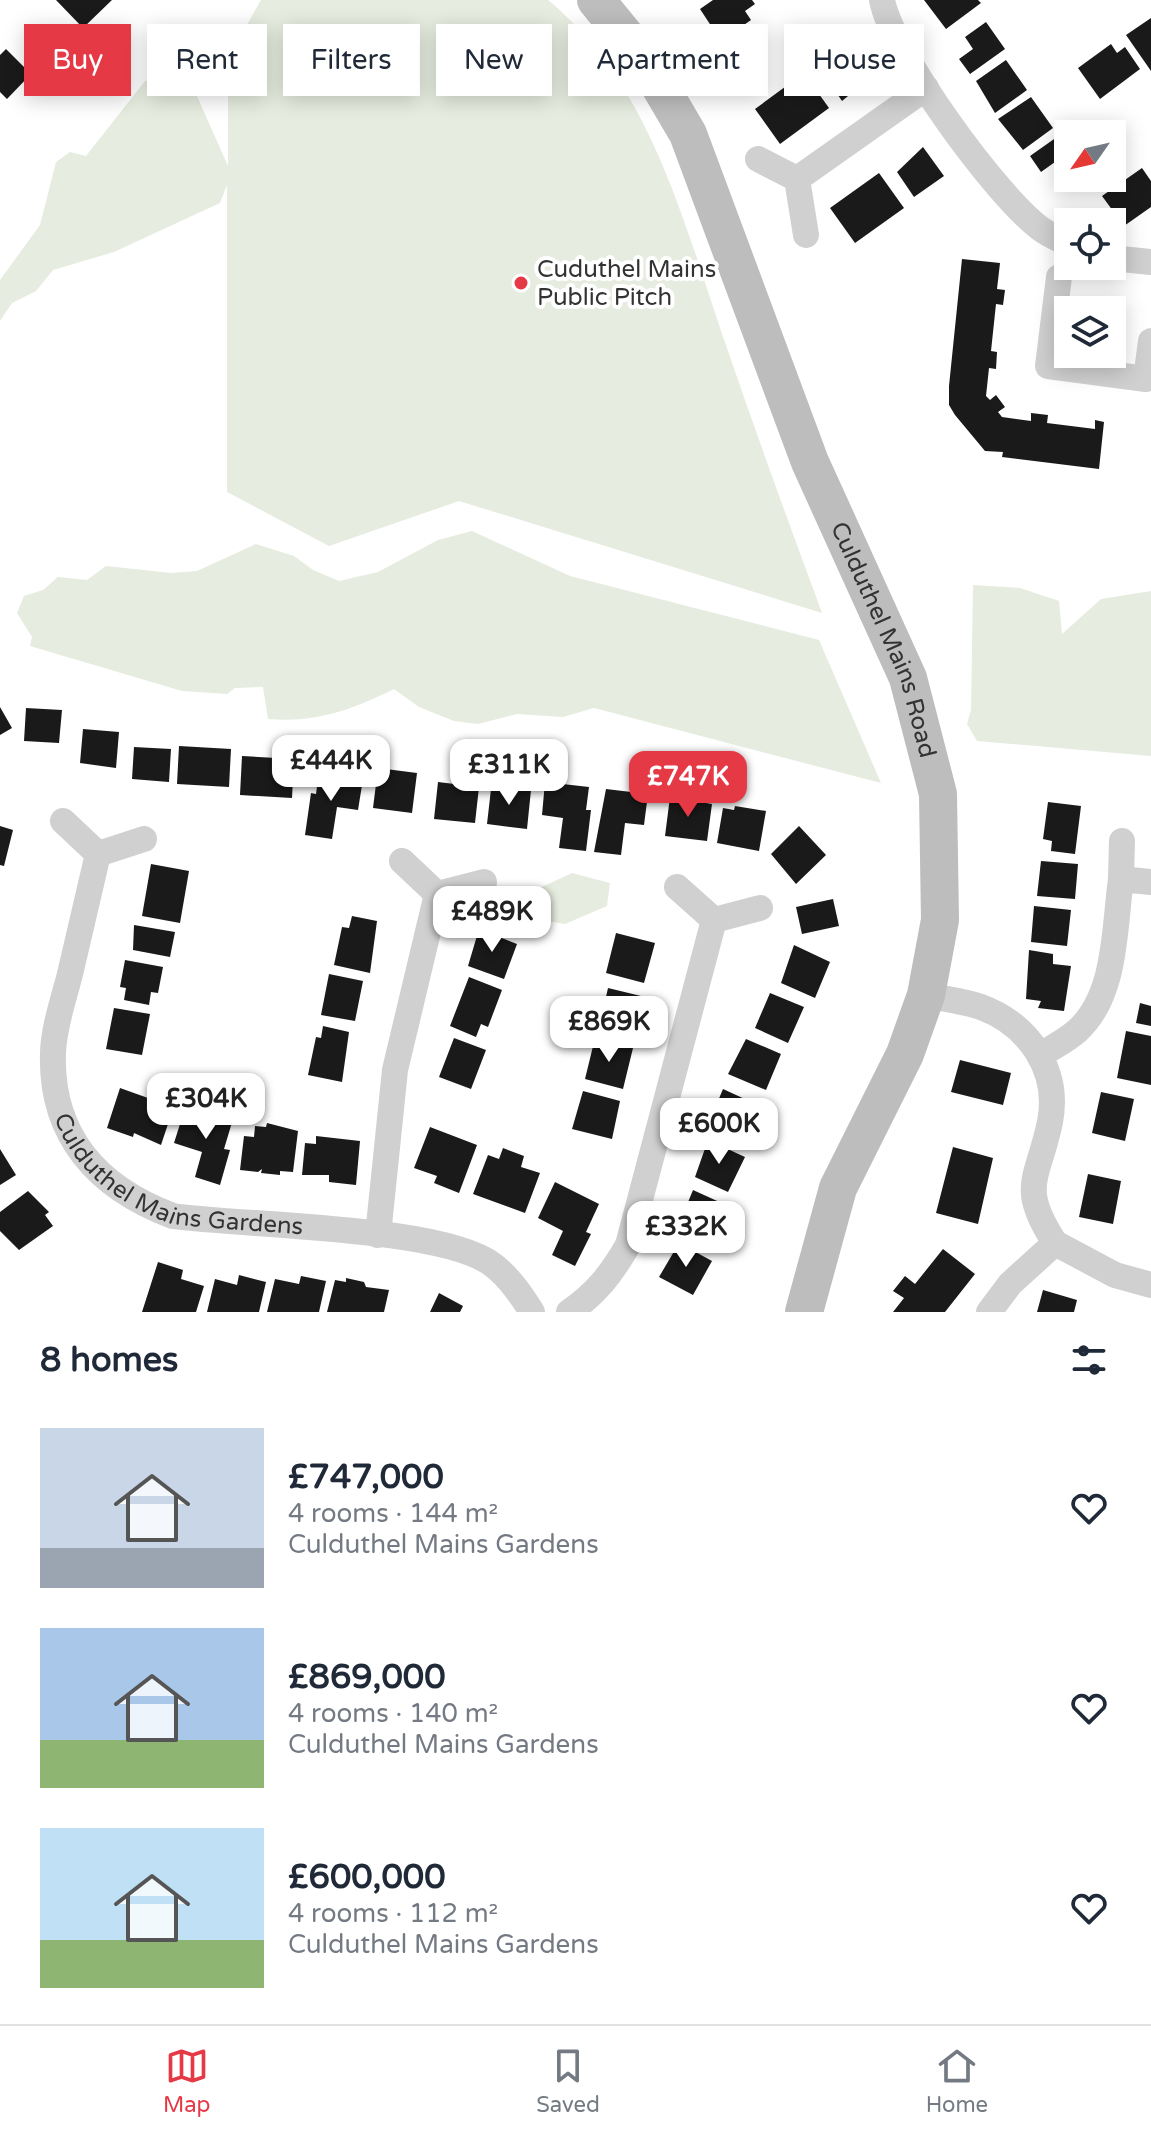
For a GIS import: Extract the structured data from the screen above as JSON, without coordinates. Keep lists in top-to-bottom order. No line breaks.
{"streets":{"street":["Culduthel Mains Road","Culduthel Mains Gardens"]},"places":["Cuduthel Mains Public Pitch"],"north":"bottom left","page":{"chip":["Buy","Rent","Filters","New","Apartment","House"],"price":["£444K","£311K","£747K","£489K","£869K","£304K","£600K","£332K"],"heading":"8 homes","list":[{"name":"£747,000","note":"4 rooms · 144 m² · Culduthel Mains Gardens"},{"name":"£869,000","note":"4 rooms · 140 m² · Culduthel Mains Gardens"},{"name":"£600,000","note":"4 rooms · 112 m² · Culduthel Mains Gardens"}],"tabs":["Map","Saved","Home"]}}
